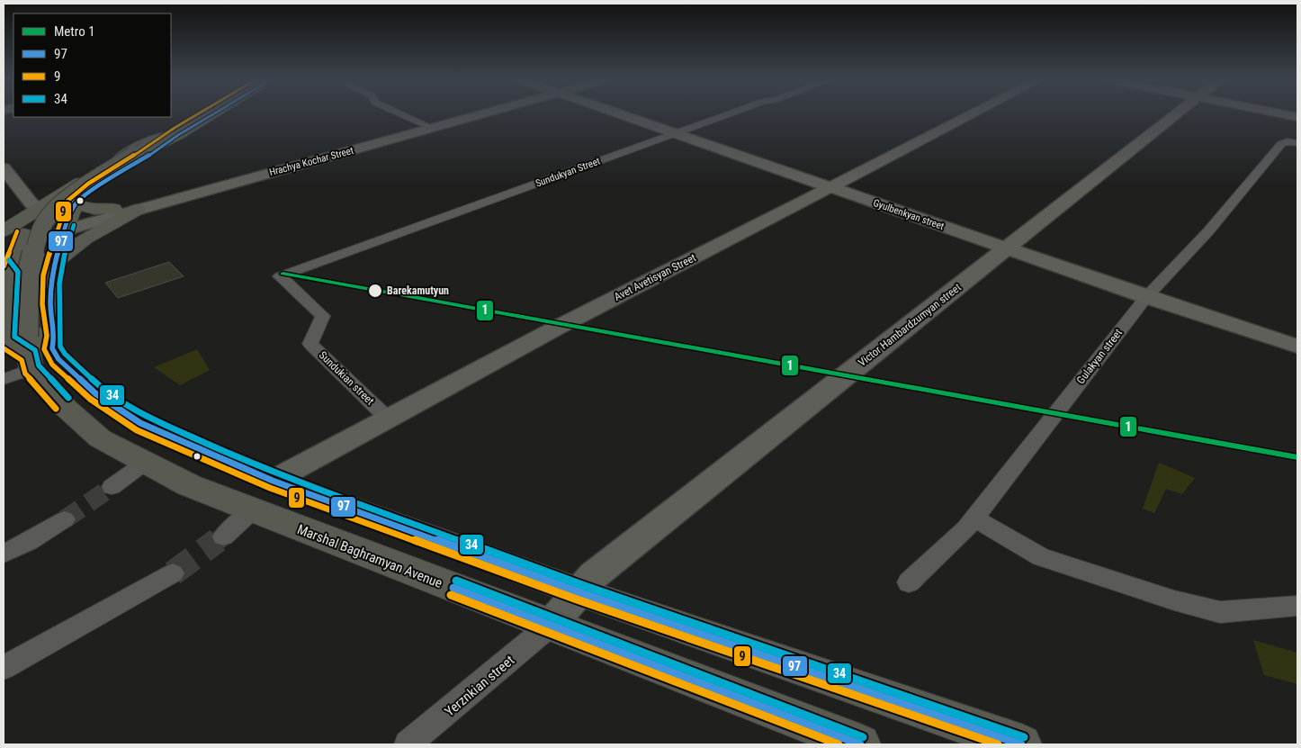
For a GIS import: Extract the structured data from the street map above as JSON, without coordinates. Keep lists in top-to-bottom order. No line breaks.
{"streets":{"main road":["Marshal Baghramyan Avenue"],"street":["Hrachya Kochar Street","Gyulbenkyan street","Avet Avetisyan Street","Victor Hambardzumyan street","Gulakyan street","Sundukian street","Yerznkian street"]},"crossings":[["Gyulbenkyan street","Avet Avetisyan Street"],["Gyulbenkyan street","Victor Hambardzumyan street"],["Gyulbenkyan street","Gulakyan street"],["Gyulbenkyan street","Sundukian street"],["Avet Avetisyan Street","Sundukian street"],["Victor Hambardzumyan street","Marshal Baghramyan Avenue"],["Victor Hambardzumyan street","Yerznkian street"],["Marshal Baghramyan Avenue","Yerznkian street"]],"places":["Barekamutyun"],"lines":["transit line 97","transit line 9","transit line 34","metro line 1"],"legend":["Metro 1","97","9","34"]}
